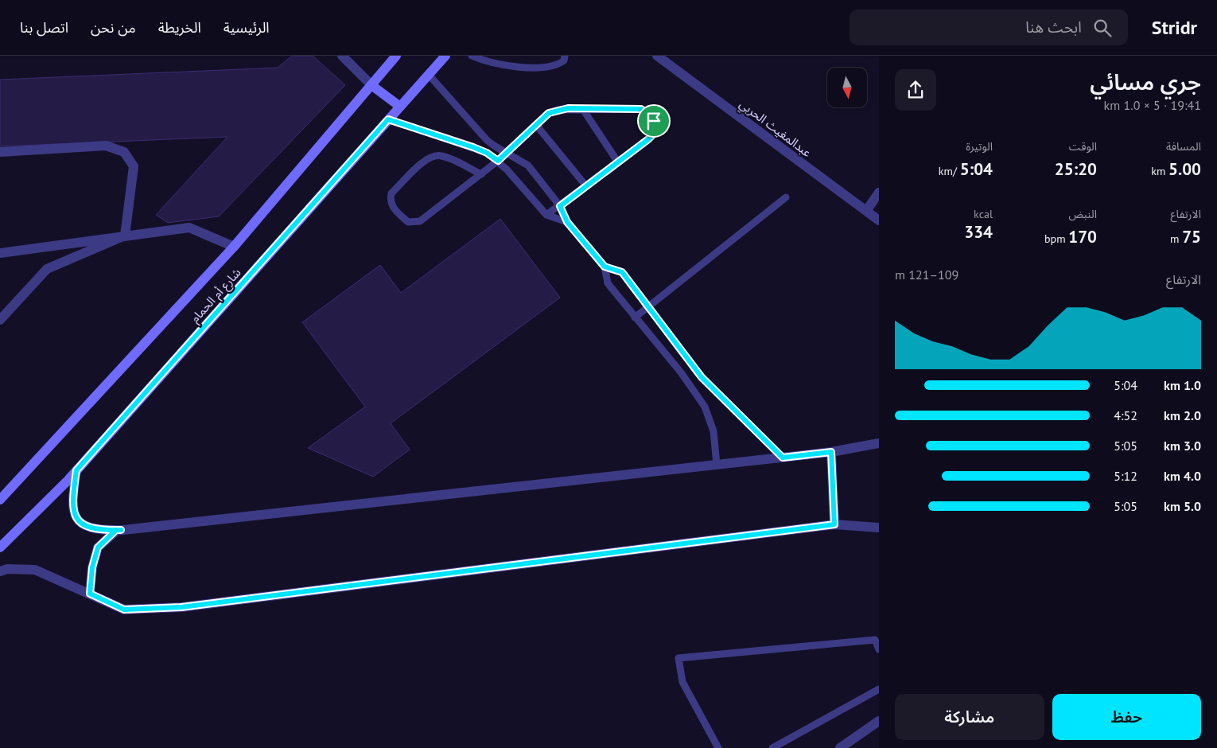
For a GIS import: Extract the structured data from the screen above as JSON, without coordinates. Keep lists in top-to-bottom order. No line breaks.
{"streets":{"main road":["شارع أم الحمام"],"street":["عبدالمغيث الحربي"]},"north":"bottom","page":{"header":"Stridr","search":"ابحث هنا","nav":["الرئيسية","الخريطة","من نحن","اتصل بنا"],"heading":["جري مسائي","19:41 · 5 × 1.0 km"],"stats":[["المسافة","5.00 km"],["الوقت","25:20"],["الوتيرة","5:04 /km"],["الارتفاع","75 m"],["النبض","170 bpm"],["kcal","334"]],"chart":["الارتفاع","109–121 m"],"list":[{"name":"1.0 km","note":"5:04"},{"name":"2.0 km","note":"4:52"},{"name":"3.0 km","note":"5:05"},{"name":"4.0 km","note":"5:12"},{"name":"5.0 km","note":"5:05"}],"buttons":["حفظ","مشاركة"]}}
